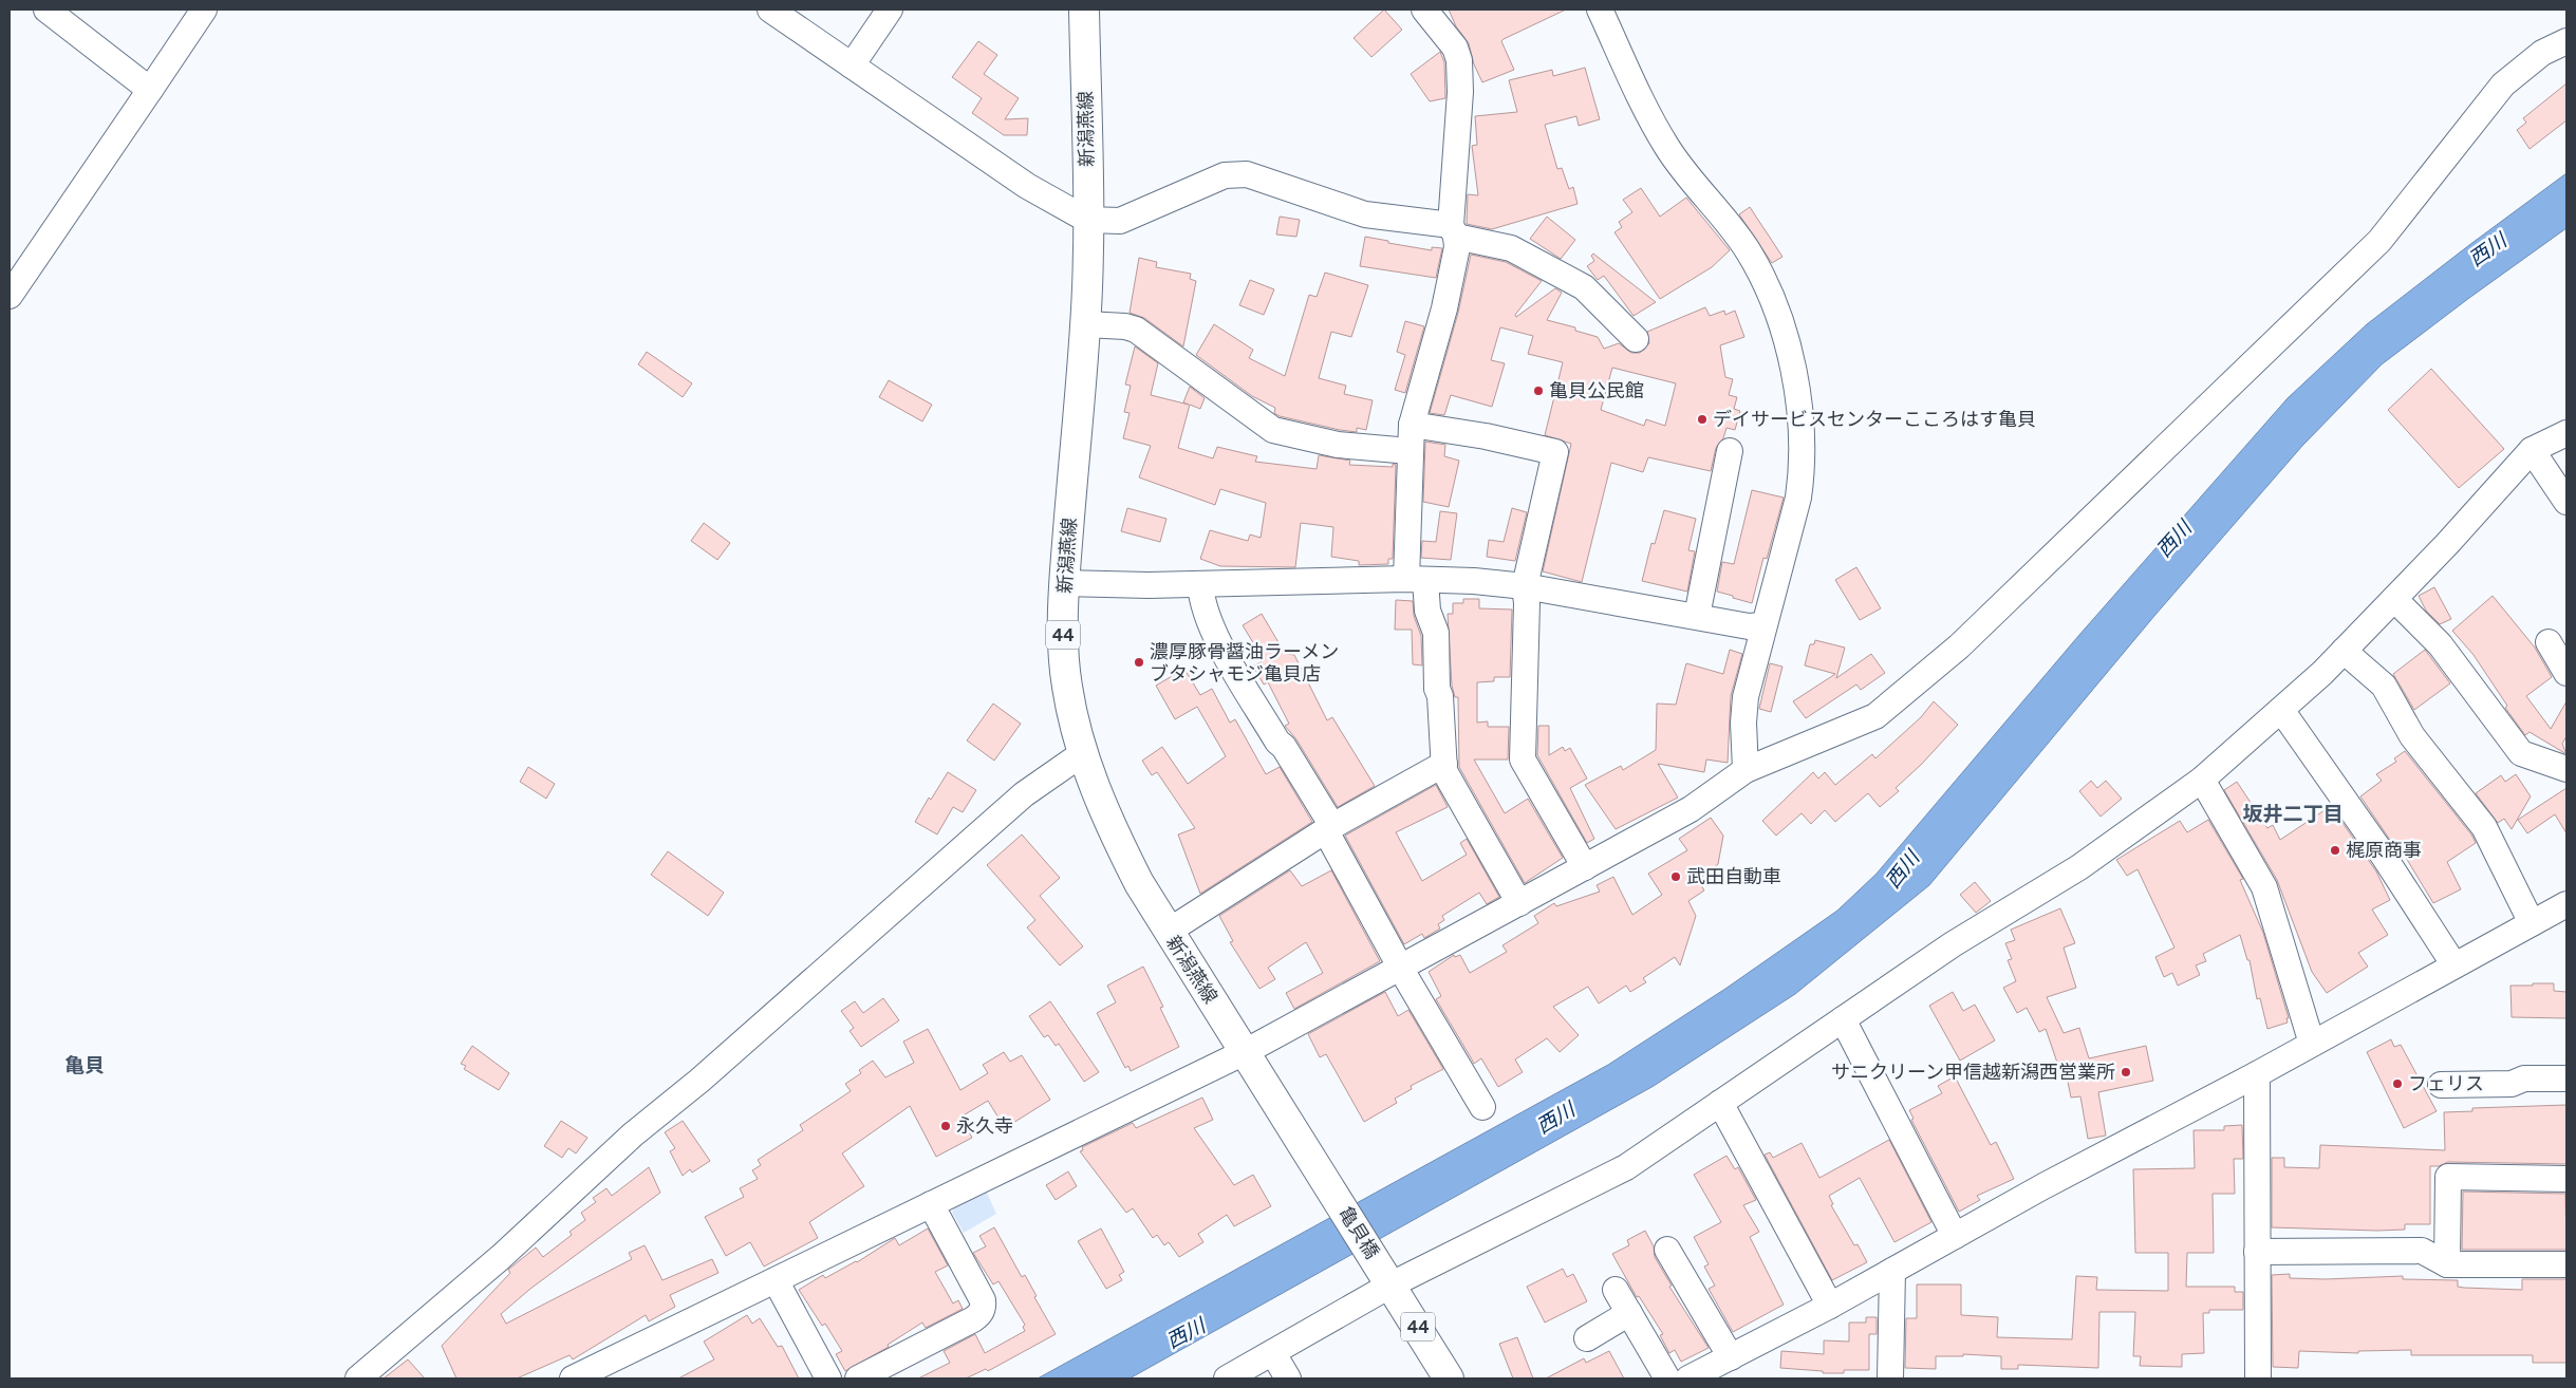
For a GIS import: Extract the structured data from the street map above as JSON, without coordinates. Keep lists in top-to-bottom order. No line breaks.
{"streets":{"main road":["新潟燕線","44","亀貝橋"]},"crossings":[["新潟燕線","亀貝橋"],["44","亀貝橋"]],"districts":["坂井二丁目","亀貝"],"water":["西川"],"places":["亀貝公民館","デイサービスセンターこころはす亀貝","濃厚豚骨醤油ラーメン ブタシャモジ亀貝店","梶原商事","武田自動車","サニクリーン甲信越新潟西営業所","フェリス","永久寺"]}
